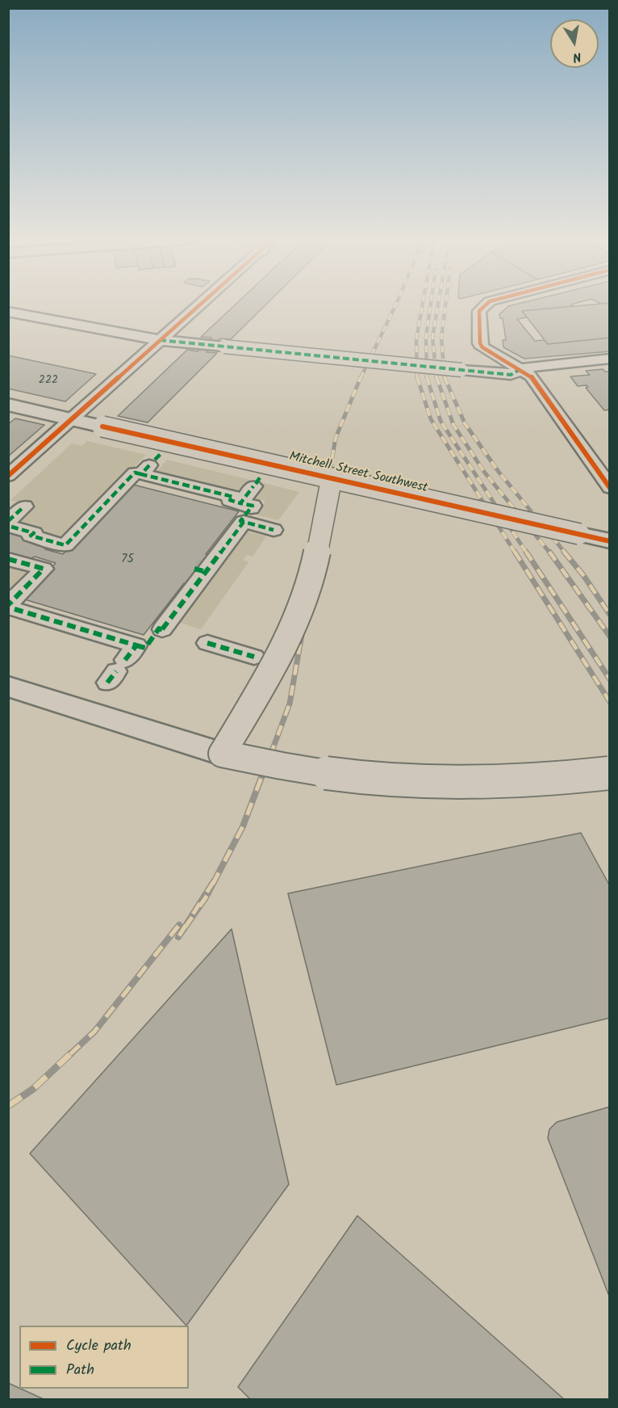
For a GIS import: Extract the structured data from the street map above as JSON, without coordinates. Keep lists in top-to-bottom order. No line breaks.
{"streets":{"main road":["Mitchell Street Southwest"]},"house_numbers":["222","75"],"legend":["Cycle path","Path"],"north":"bottom"}
